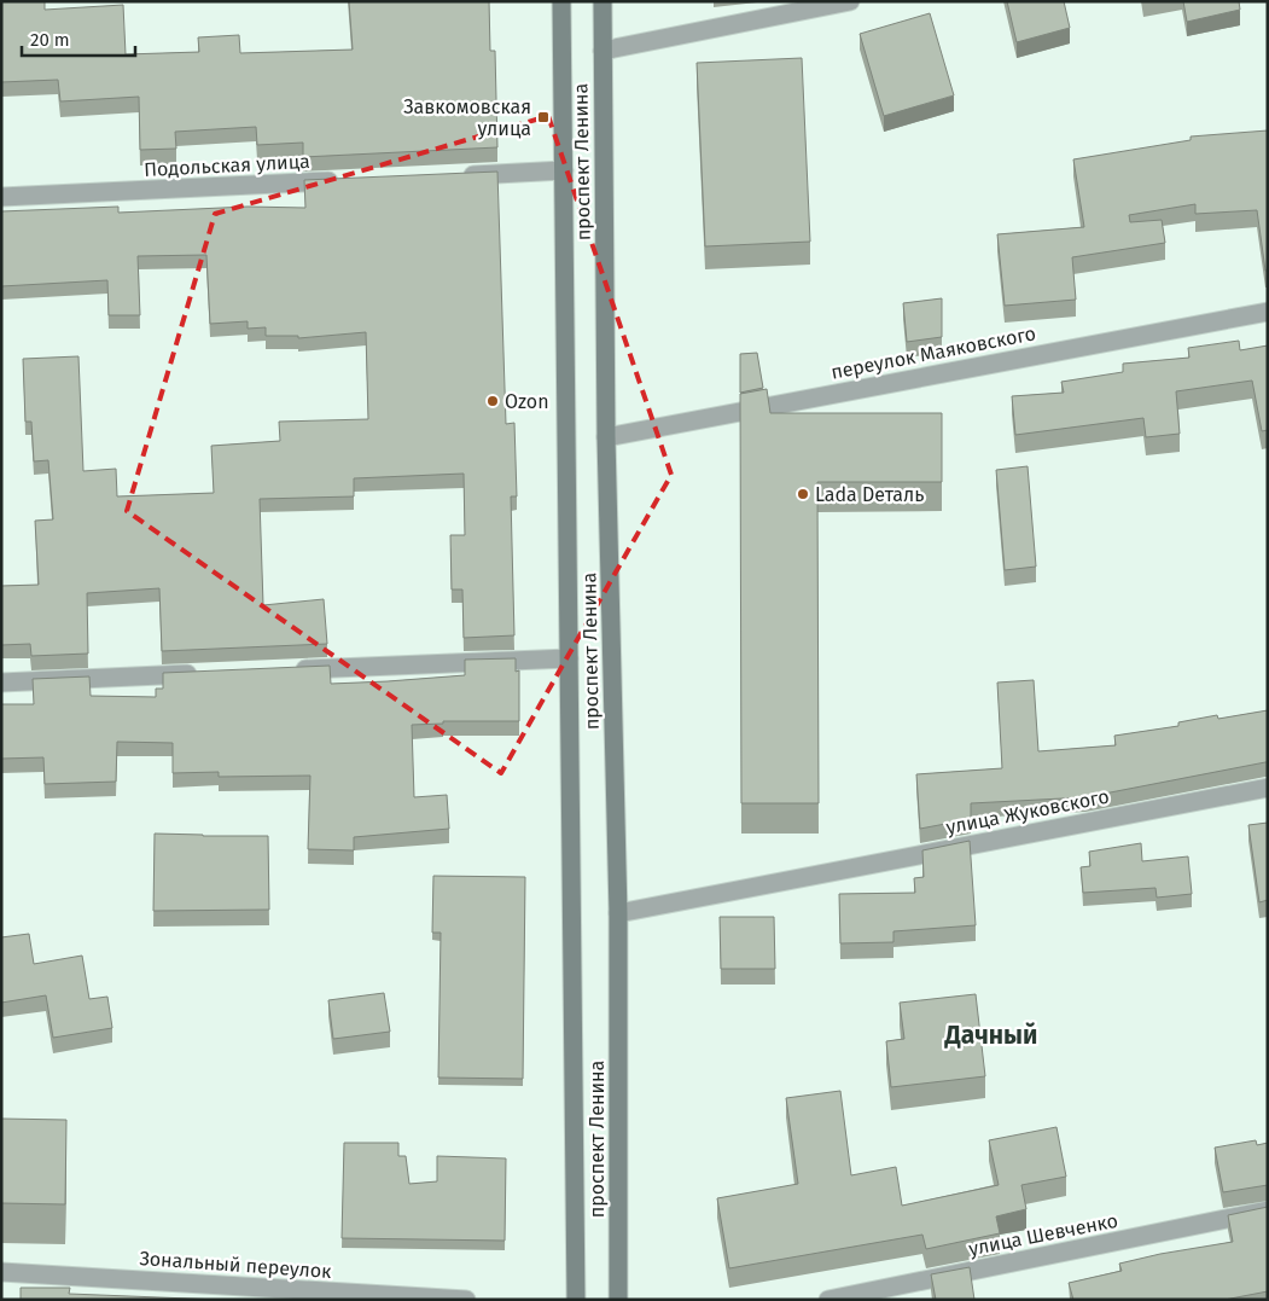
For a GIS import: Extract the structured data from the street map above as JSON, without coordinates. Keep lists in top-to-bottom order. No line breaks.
{"streets":{"main road":["проспект Ленина"],"street":["Подольская улица","переулок Маяковского","улица Жуковского","улица Шевченко","Зональный переулок"]},"crossings":[["проспект Ленина","переулок Маяковского"],["проспект Ленина","улица Жуковского"]],"districts":["Дачный"],"places":{"transit":["Завкомовская улица"],"other":["Ozon","Lada Dеталь"]},"scale_bar":"20 m"}
